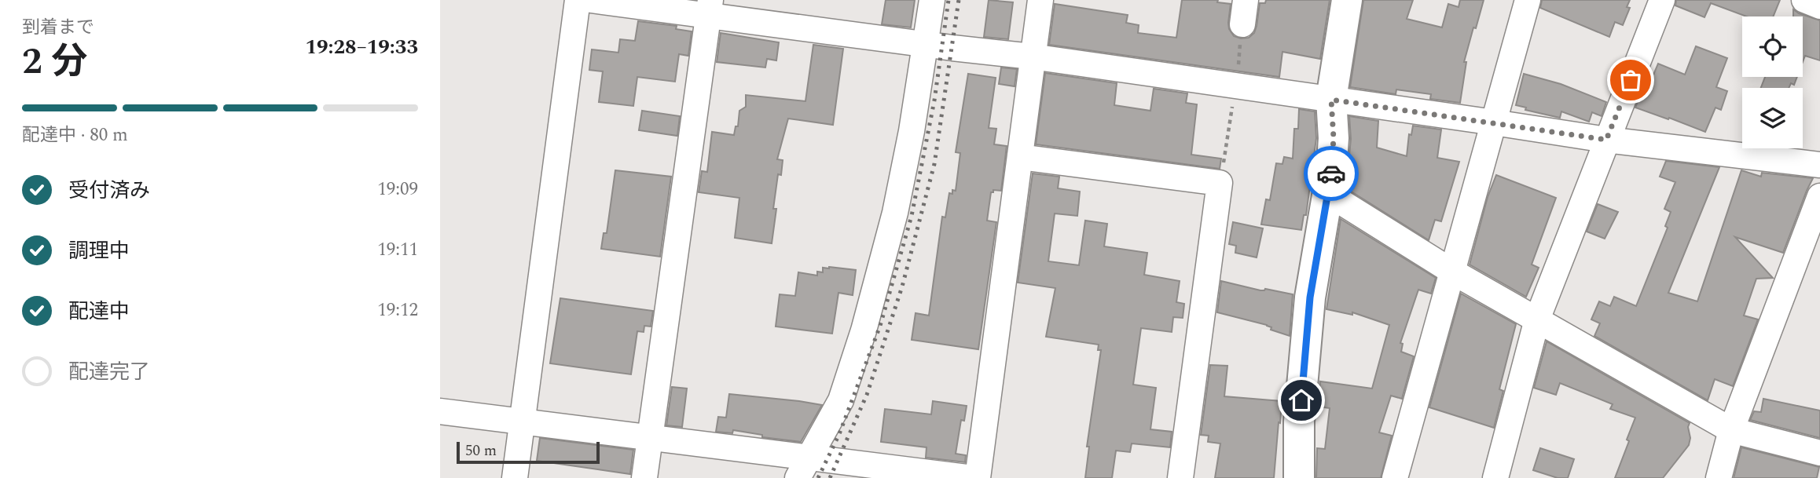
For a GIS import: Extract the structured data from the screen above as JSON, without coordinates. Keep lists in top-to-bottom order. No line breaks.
{"scale_bar":"50 m","page":{"heading":["2 分","到着まで","19:28–19:33"],"bar":"配達中 · 80 m","list":[["受付済み","19:09"],["調理中","19:11"],["配達中","19:12"],"配達完了"],"scale":"50 m"}}
